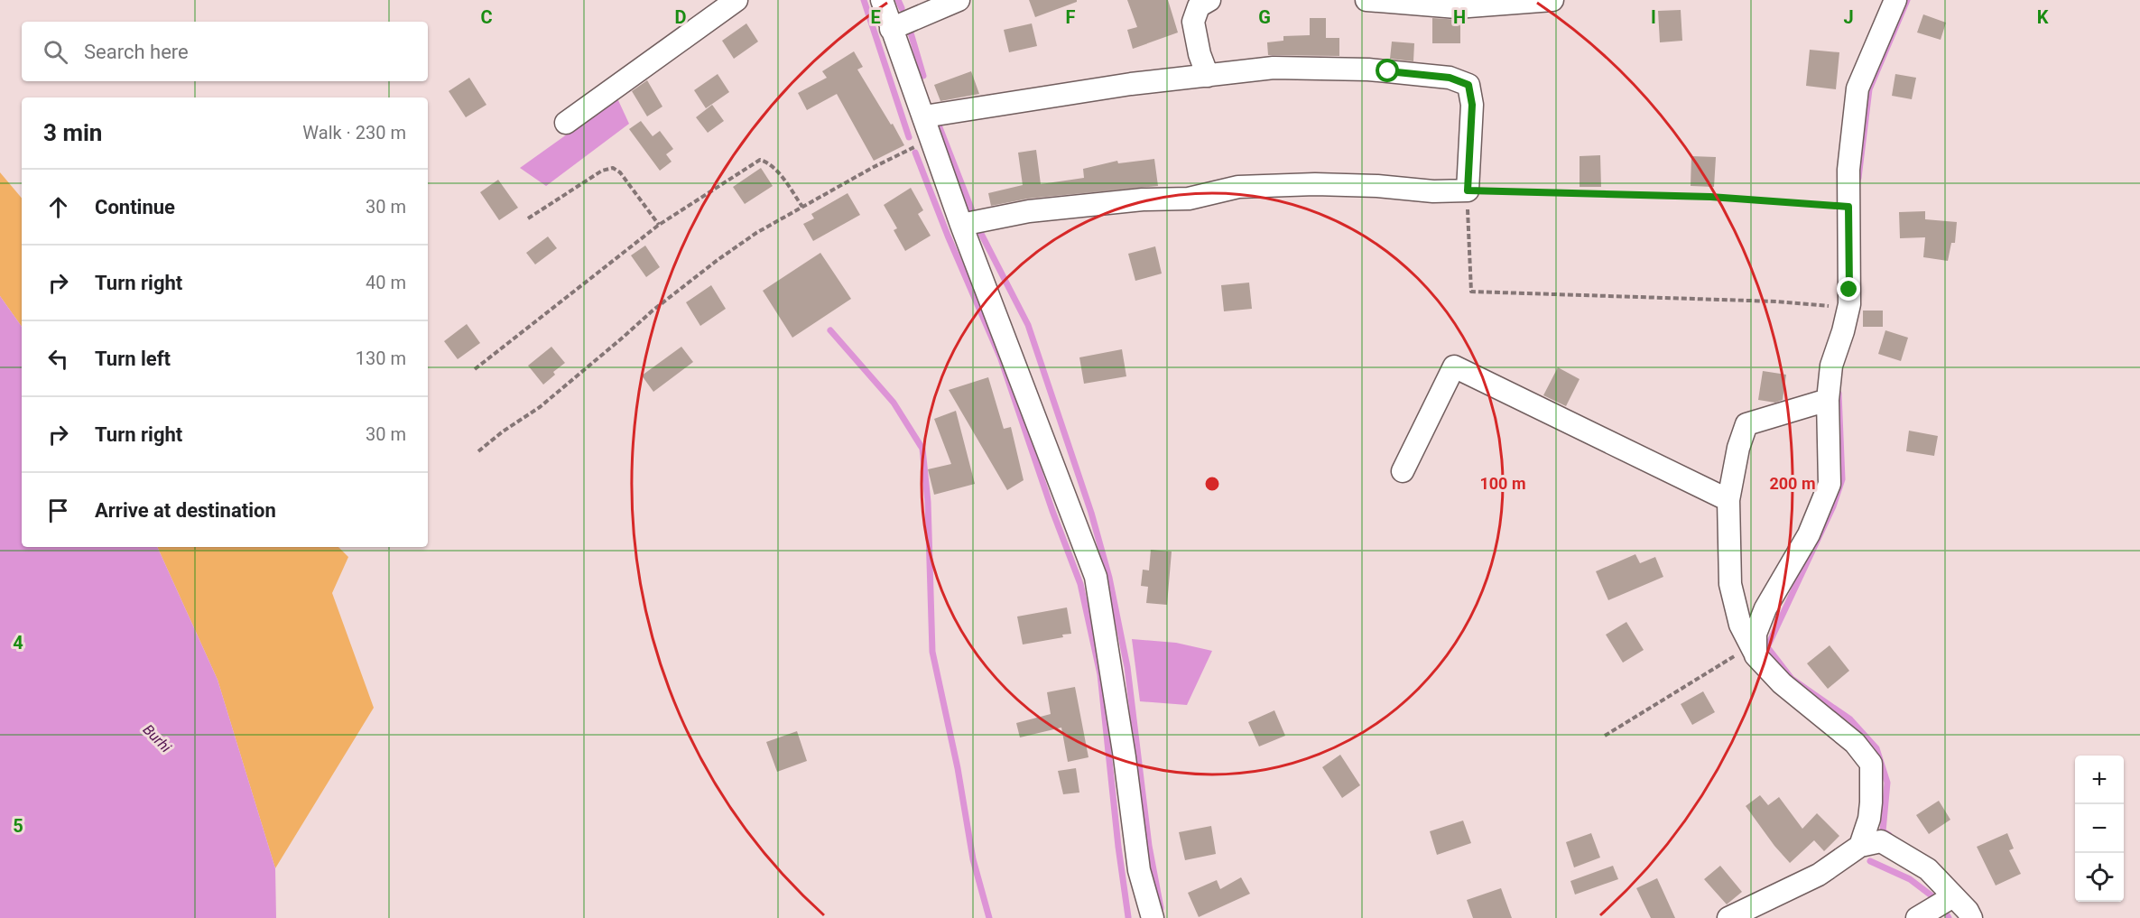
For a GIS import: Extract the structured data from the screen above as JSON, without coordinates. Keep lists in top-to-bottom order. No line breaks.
{"water":["Burhi"],"page":{"search":"Search here","heading":["3 min","Walk · 230 m"],"list":[["Continue","30 m"],["Turn right","40 m"],["Turn left","130 m"],["Turn right","30 m"],"Arrive at destination"],"map_buttons":["+","−"]},"grid":{"columns":["C","D","E","F","G","H","I","J","K"],"rows":["4","5"]},"rings":["100 m","200 m"]}
